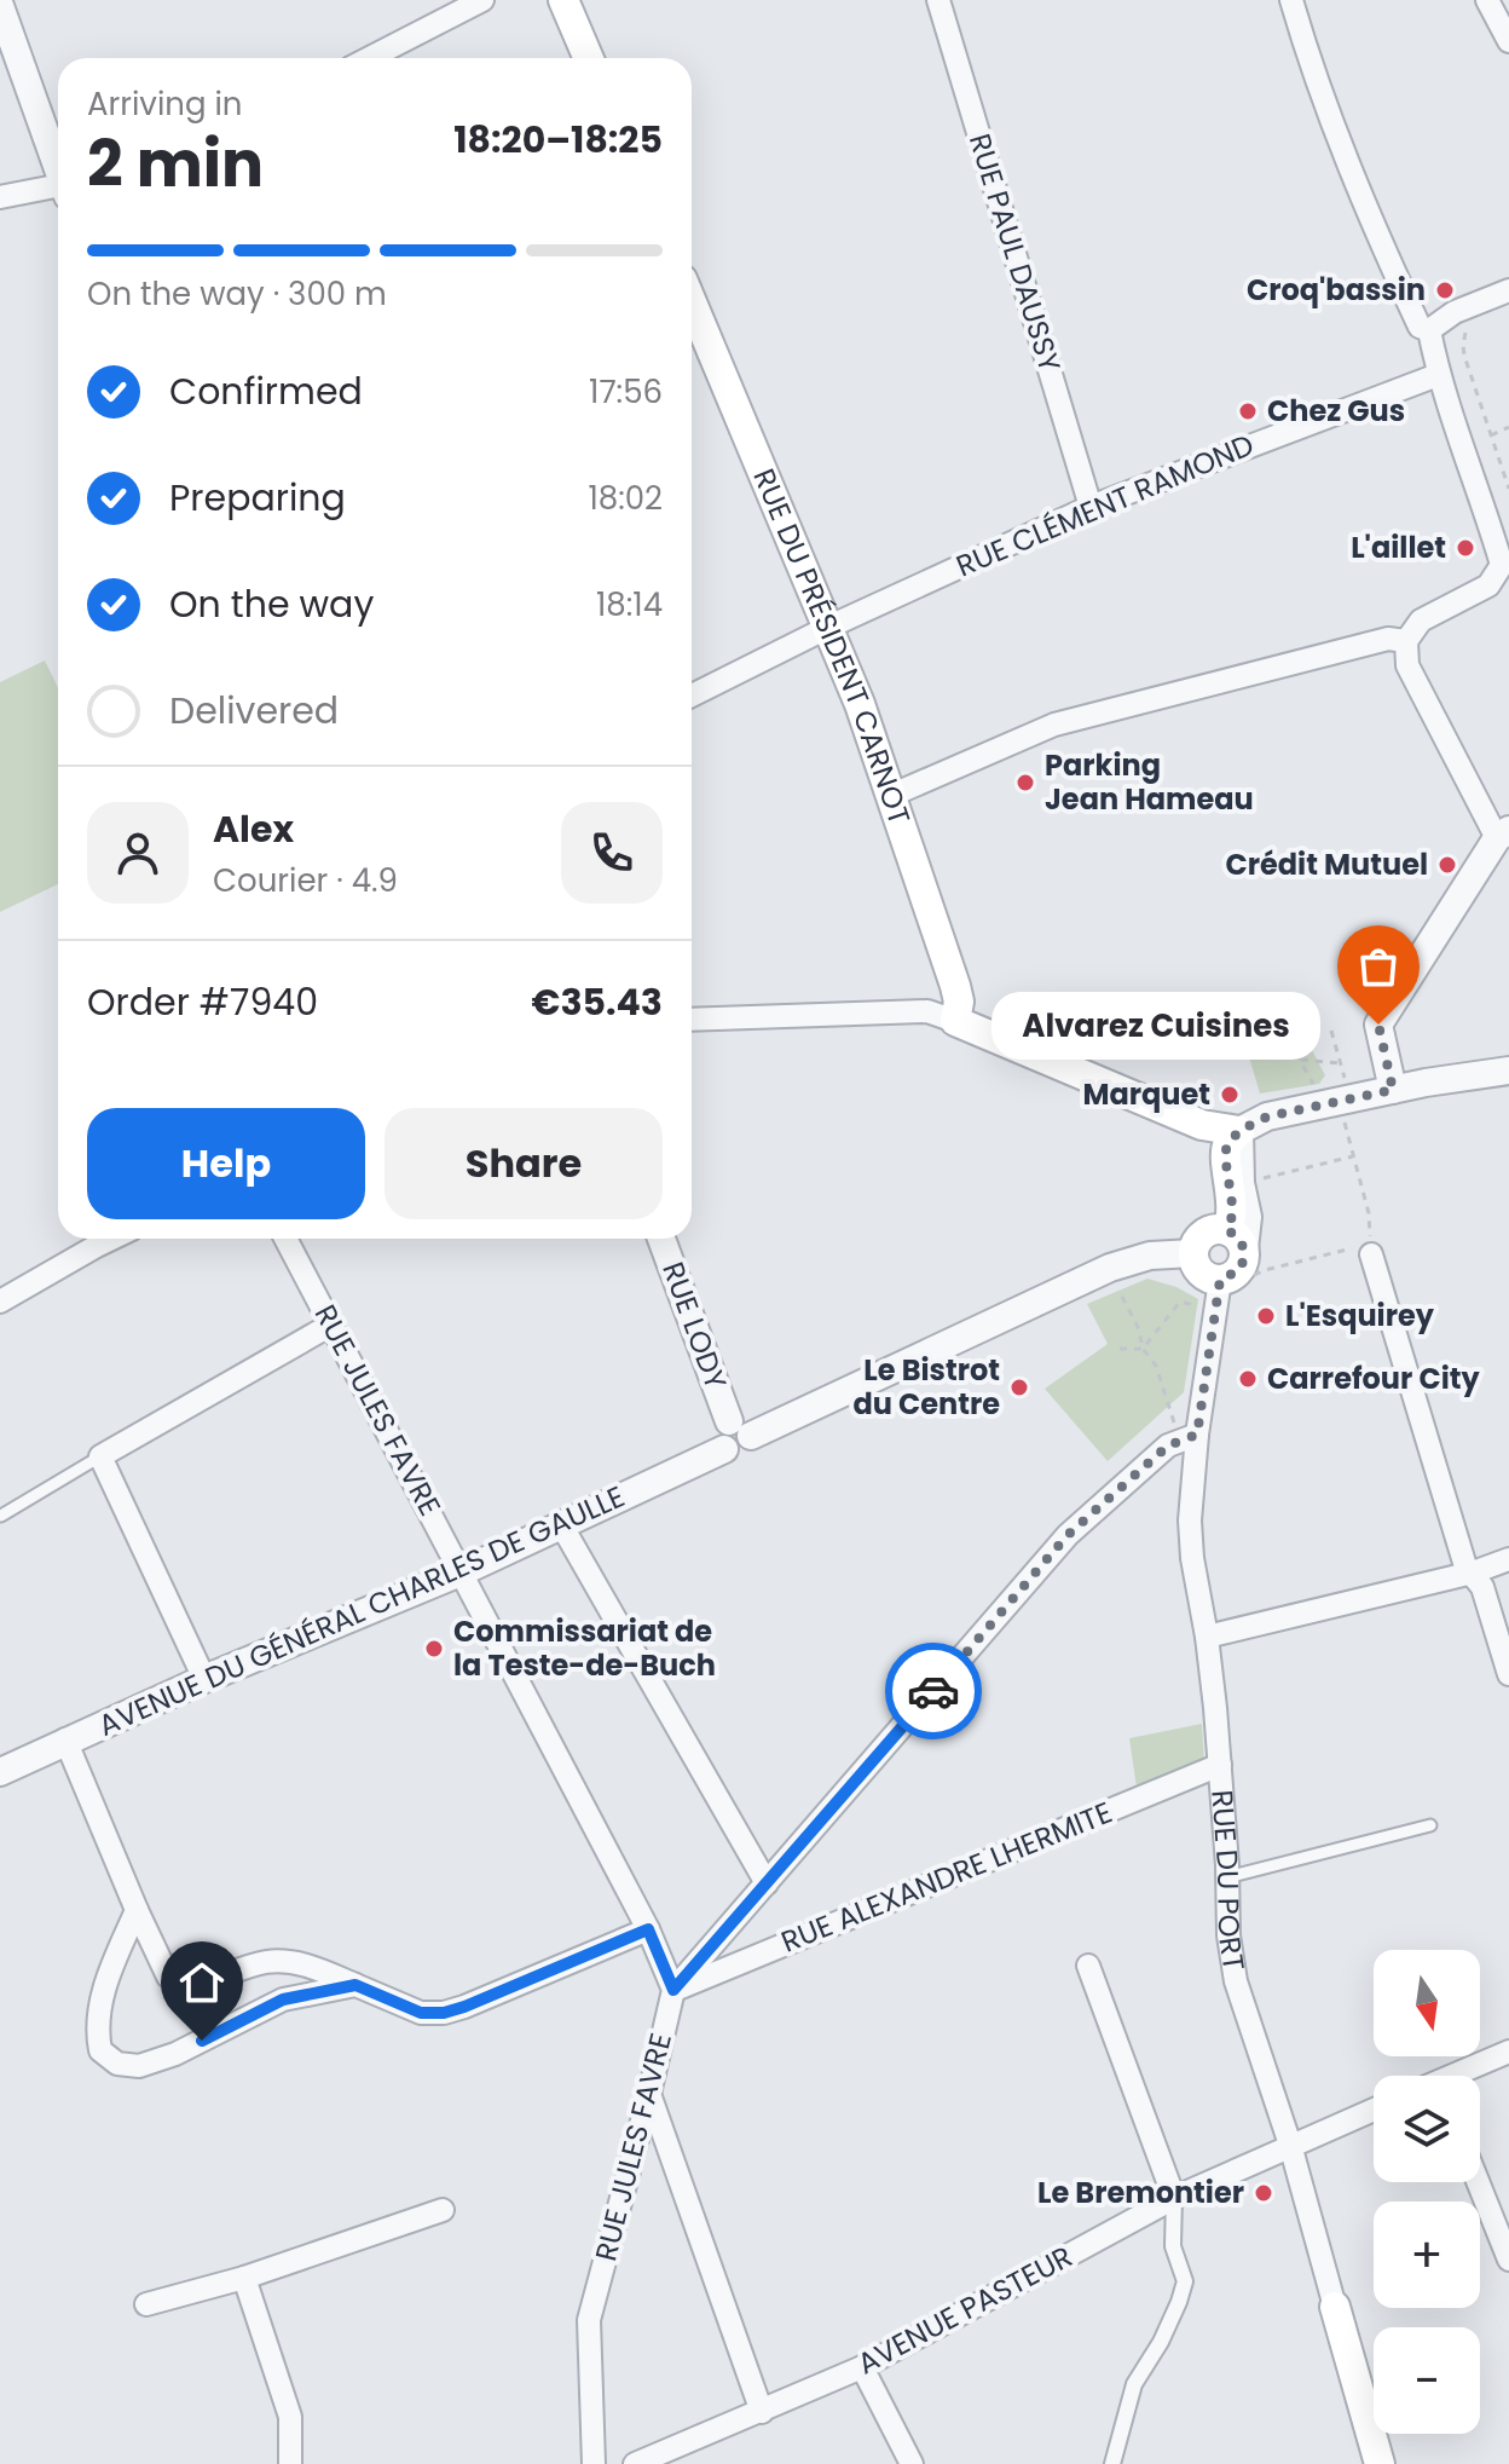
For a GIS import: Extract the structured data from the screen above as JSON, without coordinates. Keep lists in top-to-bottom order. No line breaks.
{"streets":{"main road":["RUE DU PRÉSIDENT CARNOT","RUE DU PORT"],"street":["RUE PAUL DAUSSY","RUE CLÉMENT RAMOND","RUE LODY","RUE JULES FAVRE","AVENUE DU GÉNÉRAL CHARLES DE GAULLE","RUE ALEXANDRE LHERMITE","AVENUE PASTEUR"]},"crossings":[["RUE PAUL DAUSSY","RUE CLÉMENT RAMOND"],["RUE CLÉMENT RAMOND","RUE DU PRÉSIDENT CARNOT"],["RUE LODY","AVENUE DU GÉNÉRAL CHARLES DE GAULLE"],["RUE JULES FAVRE","AVENUE DU GÉNÉRAL CHARLES DE GAULLE"],["RUE JULES FAVRE","RUE ALEXANDRE LHERMITE"],["RUE ALEXANDRE LHERMITE","RUE DU PORT"],["RUE DU PORT","AVENUE PASTEUR"]],"places":["Croq'bassin","Chez Gus","L'aillet","Parking Jean Hameau","Crédit Mutuel","Alvarez Cuisines","Marquet","L'Esquirey","Carrefour City","Le Bistrot du Centre","Commissariat de la Teste-de-Buch","Le Bremontier"],"north":"bottom","page":{"heading":["2 min","Arriving in","18:20–18:25"],"panel":["Alex","Courier · 4.9","Order #7940","€35.43"],"bar":"On the way · 300 m","list":[["Confirmed","17:56"],["Preparing","18:02"],["On the way","18:14"],"Delivered"],"bubble":"Alvarez Cuisines","buttons":["Help","Share"],"map_buttons":["+","−"]}}
